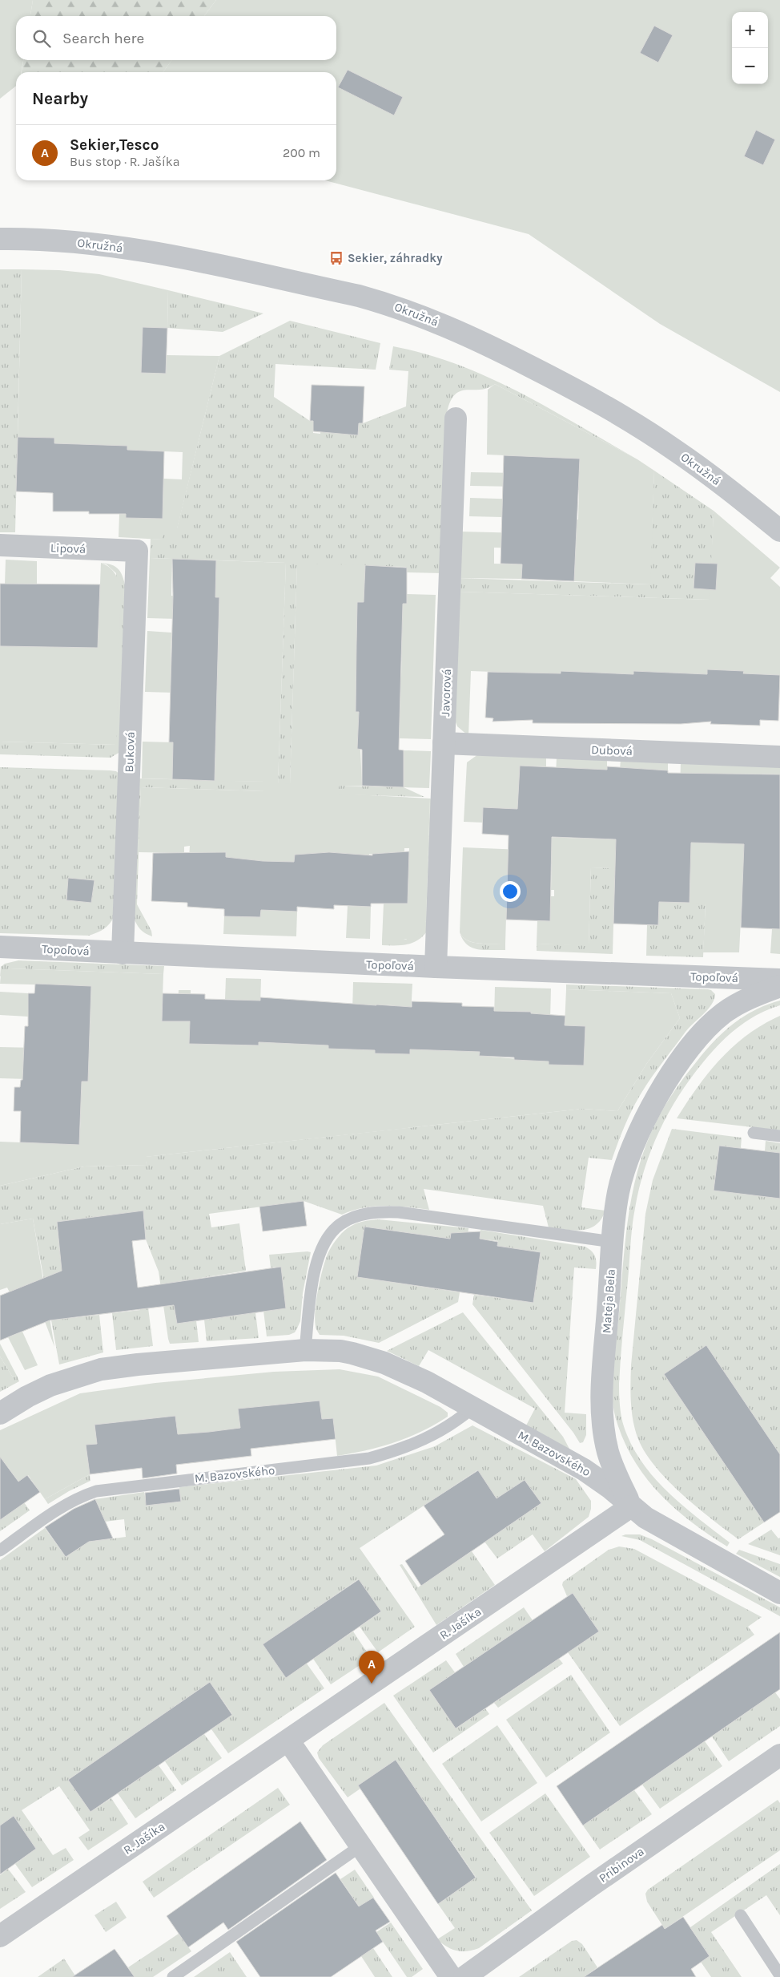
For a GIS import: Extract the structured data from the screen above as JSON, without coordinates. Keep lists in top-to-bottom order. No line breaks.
{"streets":{"street":["Okružná","Lipová","Javorová","Dubová","Buková","Topoľová","Mateja Bela","M. Bazovského","R. Jašíka","Pribinova"]},"crossings":[["Lipová","Buková"],["Javorová","Dubová"],["Javorová","Topoľová"],["Buková","Topoľová"],["Mateja Bela","M. Bazovského"],["Mateja Bela","R. Jašíka"],["M. Bazovského","R. Jašíka"]],"places":{"bus stop":["Sekier, záhradky"]},"page":{"map_buttons":["+","−"],"search":"Search here","heading":"Nearby","list":[{"mark":"A","name":"Sekier,Tesco","note":"Bus stop · R. Jašíka","value":"200 m"}],"pins":"A"}}
